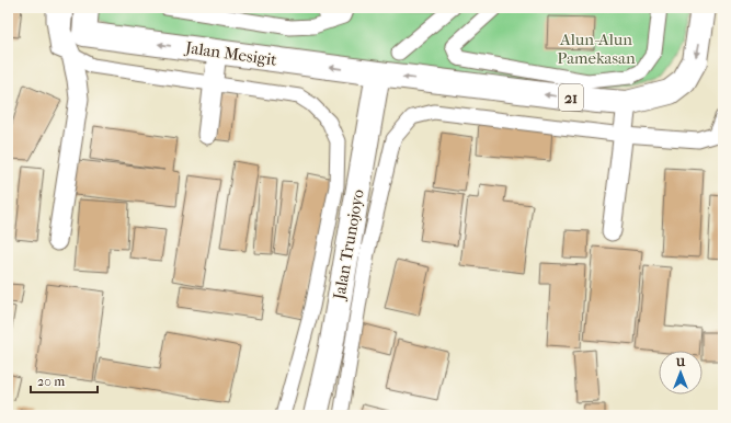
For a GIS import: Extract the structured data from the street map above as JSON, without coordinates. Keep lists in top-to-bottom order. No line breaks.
{"streets":{"highway":["Jalan Mesigit","21","Jalan Trunojoyo"]},"crossings":[["Jalan Mesigit","21"],["Jalan Mesigit","Jalan Trunojoyo"],["21","Jalan Trunojoyo"]],"one_way":["Jalan Mesigit"],"parks":["Alun-Alun Pamekasan"],"scale_bar":"20 m","north":"top"}
